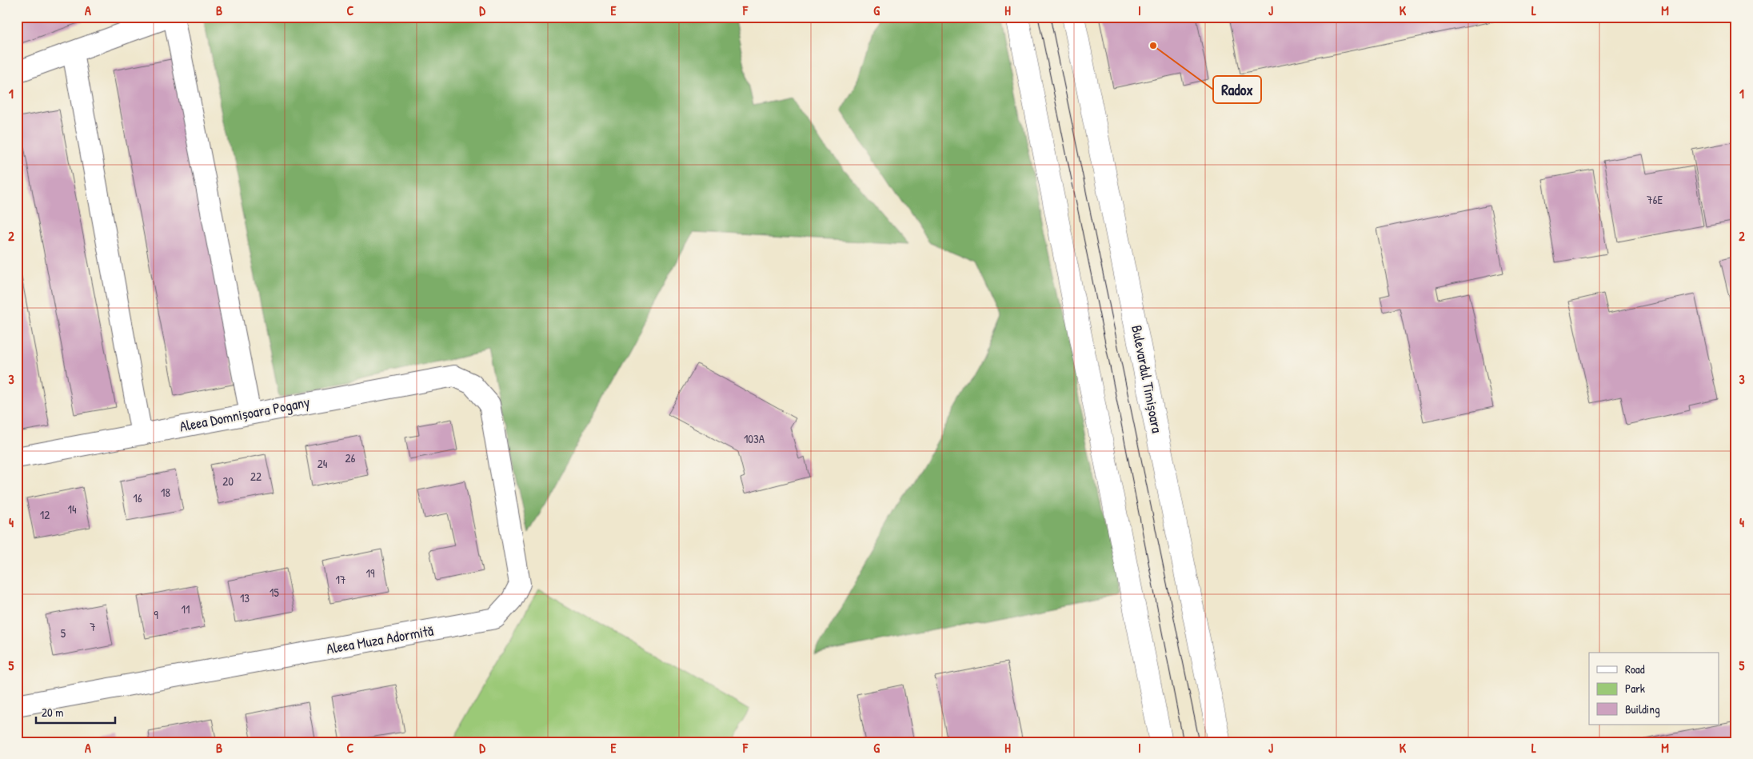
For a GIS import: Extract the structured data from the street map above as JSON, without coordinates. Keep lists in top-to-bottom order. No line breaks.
{"streets":{"main road":["Bulevardul Timișoara"],"street":["Aleea Domnișoara Pogany","Aleea Muza Adormită"]},"crossings":[["Aleea Domnișoara Pogany","Aleea Muza Adormită"]],"places":["Radox"],"house_numbers":["76E","103A","26","24","22","20","18","16","14","12","19","17","15","13","11","9","7","5"],"legend":["Road","Park","Building"],"scale_bar":"20 m","grid":{"columns":["A","B","C","D","E","F","G","H","I","J","K","L","M"],"rows":["1","2","3","4","5"]}}
